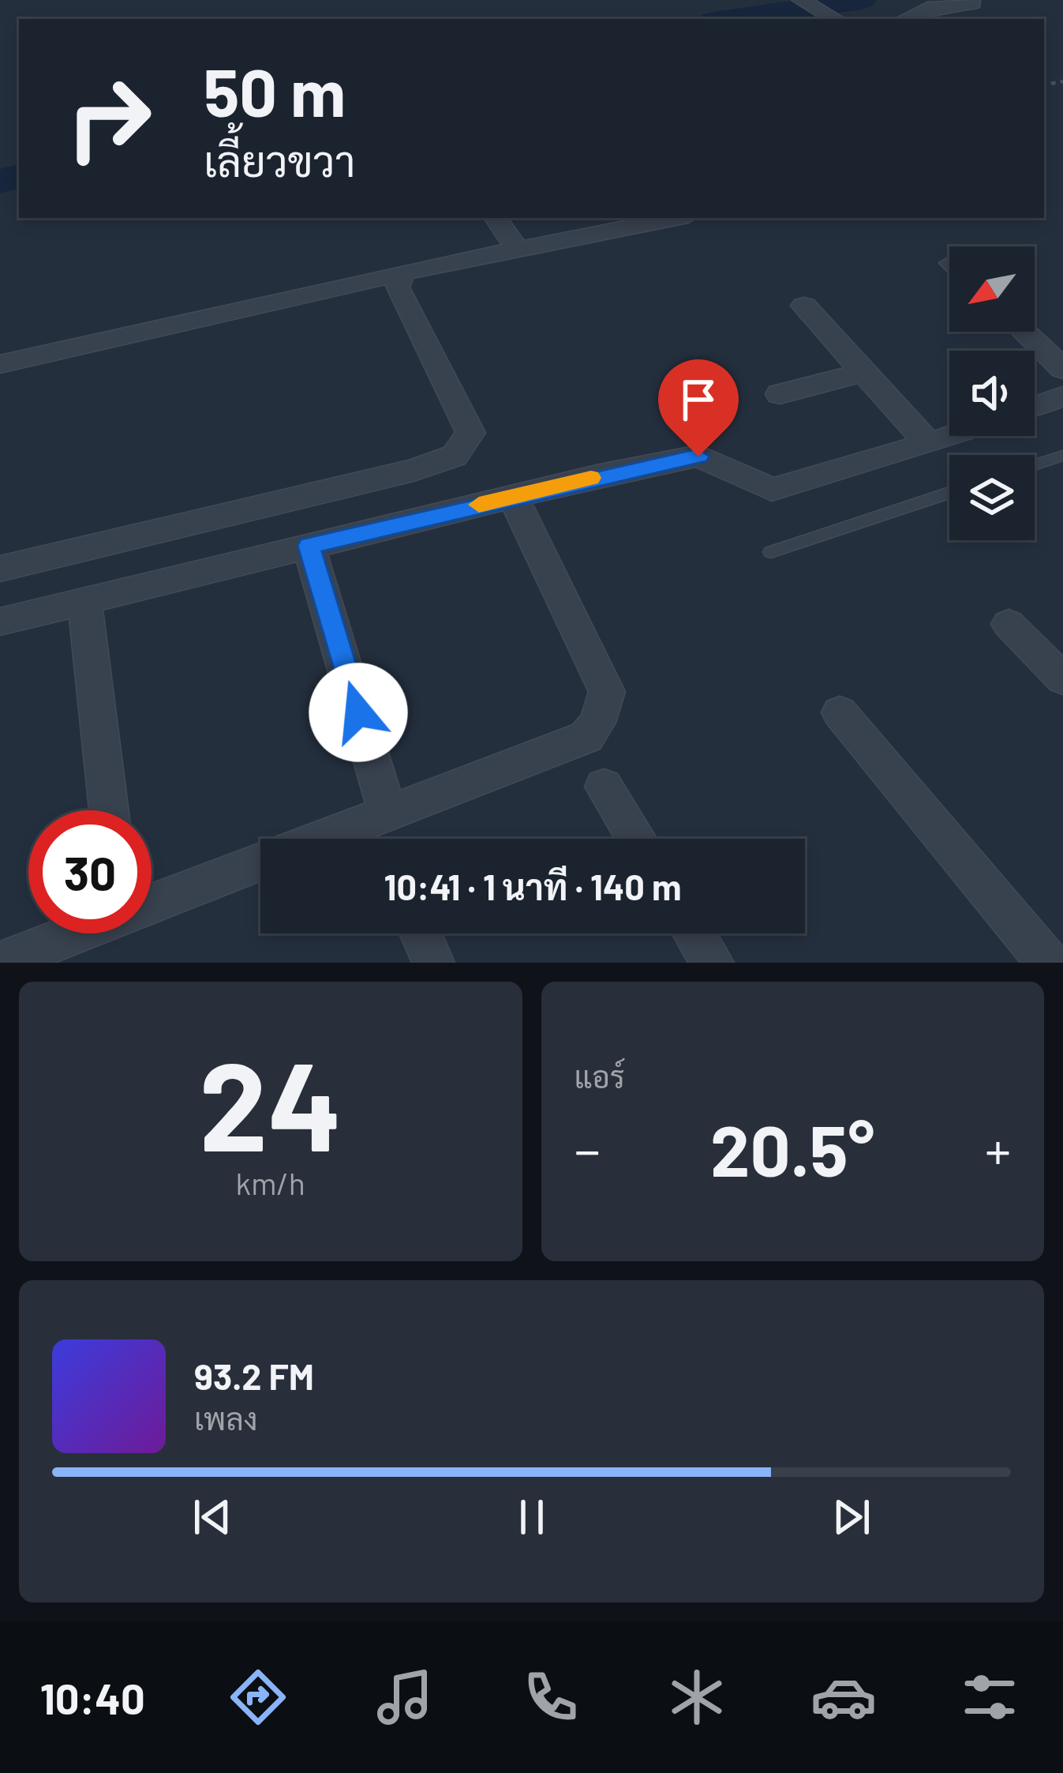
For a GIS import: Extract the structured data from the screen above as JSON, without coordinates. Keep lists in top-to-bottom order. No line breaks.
{"north":"bottom left","page":{"turn":["50 m","เลี้ยวขวา"],"limit":"30","trip":"10:41 · 1 นาที · 140 m","tile":[["24","km/h"],"แอร์"],"heat":["−","20.5°","+"],"song":["93.2 FM","เพลง"],"tabs":"10:40"}}
